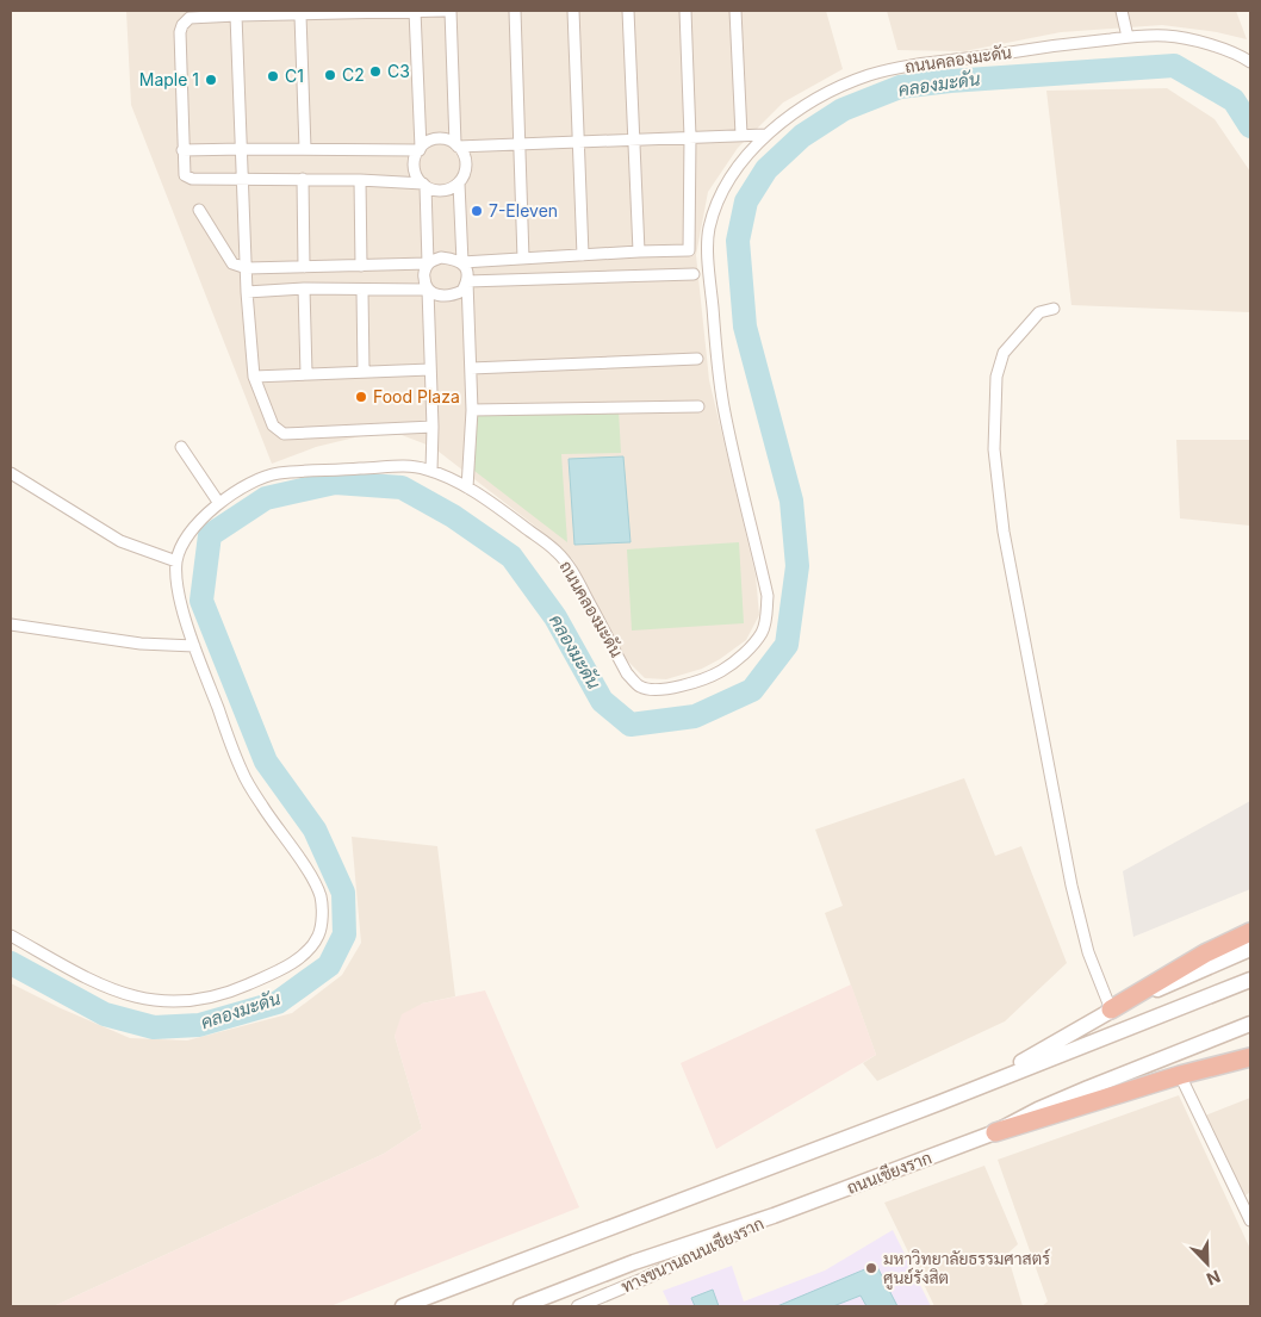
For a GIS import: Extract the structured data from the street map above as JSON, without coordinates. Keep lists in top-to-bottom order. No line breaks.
{"streets":{"main road":["ถนนเชียงราก"],"street":["ถนนคลองมะดัน","ทางขนานถนนเชียงราก"]},"crossings":[["ถนนเชียงราก","ทางขนานถนนเชียงราก"]],"water":["คลองมะดัน"],"places":["C3","C2","C1","Maple 1","7-Eleven","Food Plaza","มหาวิทยาลัยธรรมศาสตร์ ศูนย์รังสิต"],"north":"bottom right"}
